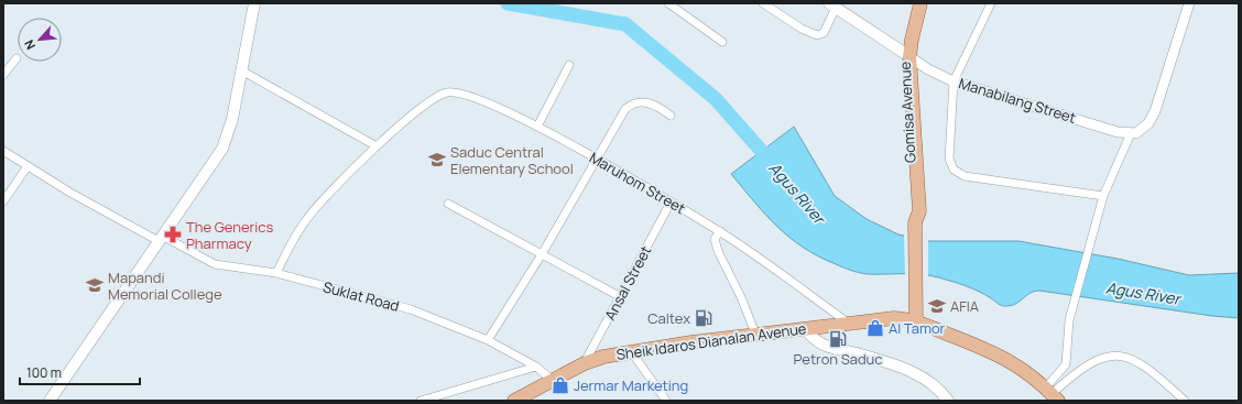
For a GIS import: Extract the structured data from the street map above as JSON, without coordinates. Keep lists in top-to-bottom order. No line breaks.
{"streets":{"main road":["Gomisa Avenue","Sheik Idaros Dianalan Avenue"],"street":["Manabilang Street","Maruhom Street","Ansal Street","Suklat Road"]},"crossings":[["Manabilang Street","Gomisa Avenue"],["Gomisa Avenue","Sheik Idaros Dianalan Avenue"],["Maruhom Street","Ansal Street"],["Maruhom Street","Suklat Road"],["Maruhom Street","Sheik Idaros Dianalan Avenue"],["Ansal Street","Sheik Idaros Dianalan Avenue"],["Suklat Road","Sheik Idaros Dianalan Avenue"]],"water":["Agus River"],"places":{"school or university":["Saduc Central Elementary School","Mapandi Memorial College","AFIA"],"pharmacy":["The Generics Pharmacy"],"fuel station":["Caltex","Petron Saduc"],"shop":["Al Tamor","Jermar Marketing"]},"scale_bar":"100 m","north":"bottom left"}
